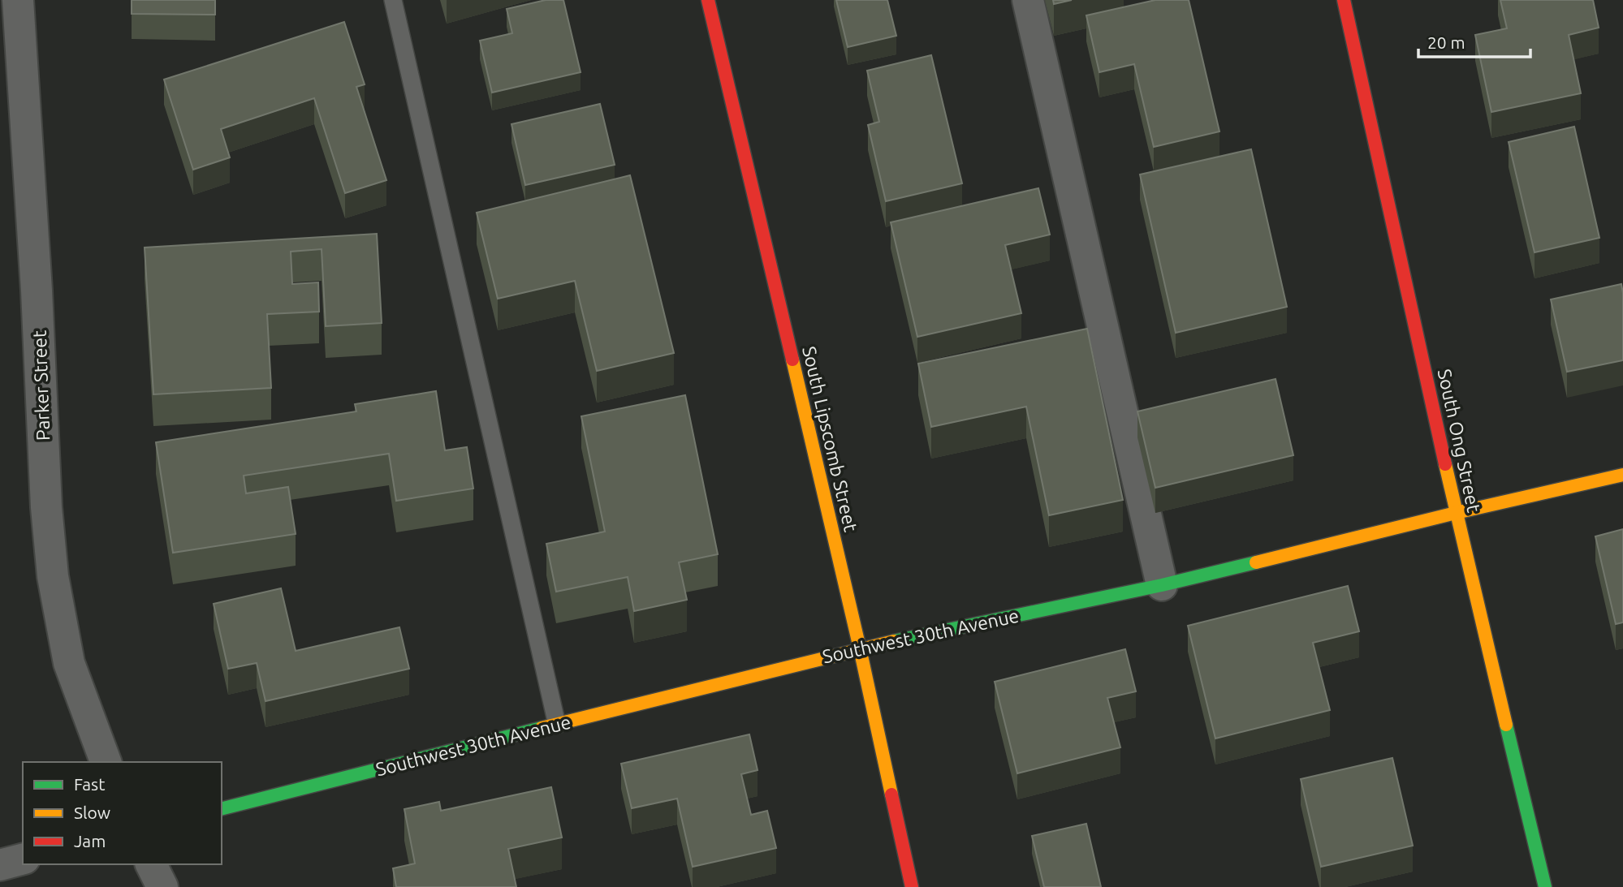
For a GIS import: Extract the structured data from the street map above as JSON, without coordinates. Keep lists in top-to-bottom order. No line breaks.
{"streets":{"street":["Parker Street","South Lipscomb Street","South Ong Street","Southwest 30th Avenue"]},"crossings":[["South Lipscomb Street","Southwest 30th Avenue"],["South Ong Street","Southwest 30th Avenue"]],"legend":["Fast","Slow","Jam"],"scale_bar":"20 m"}
